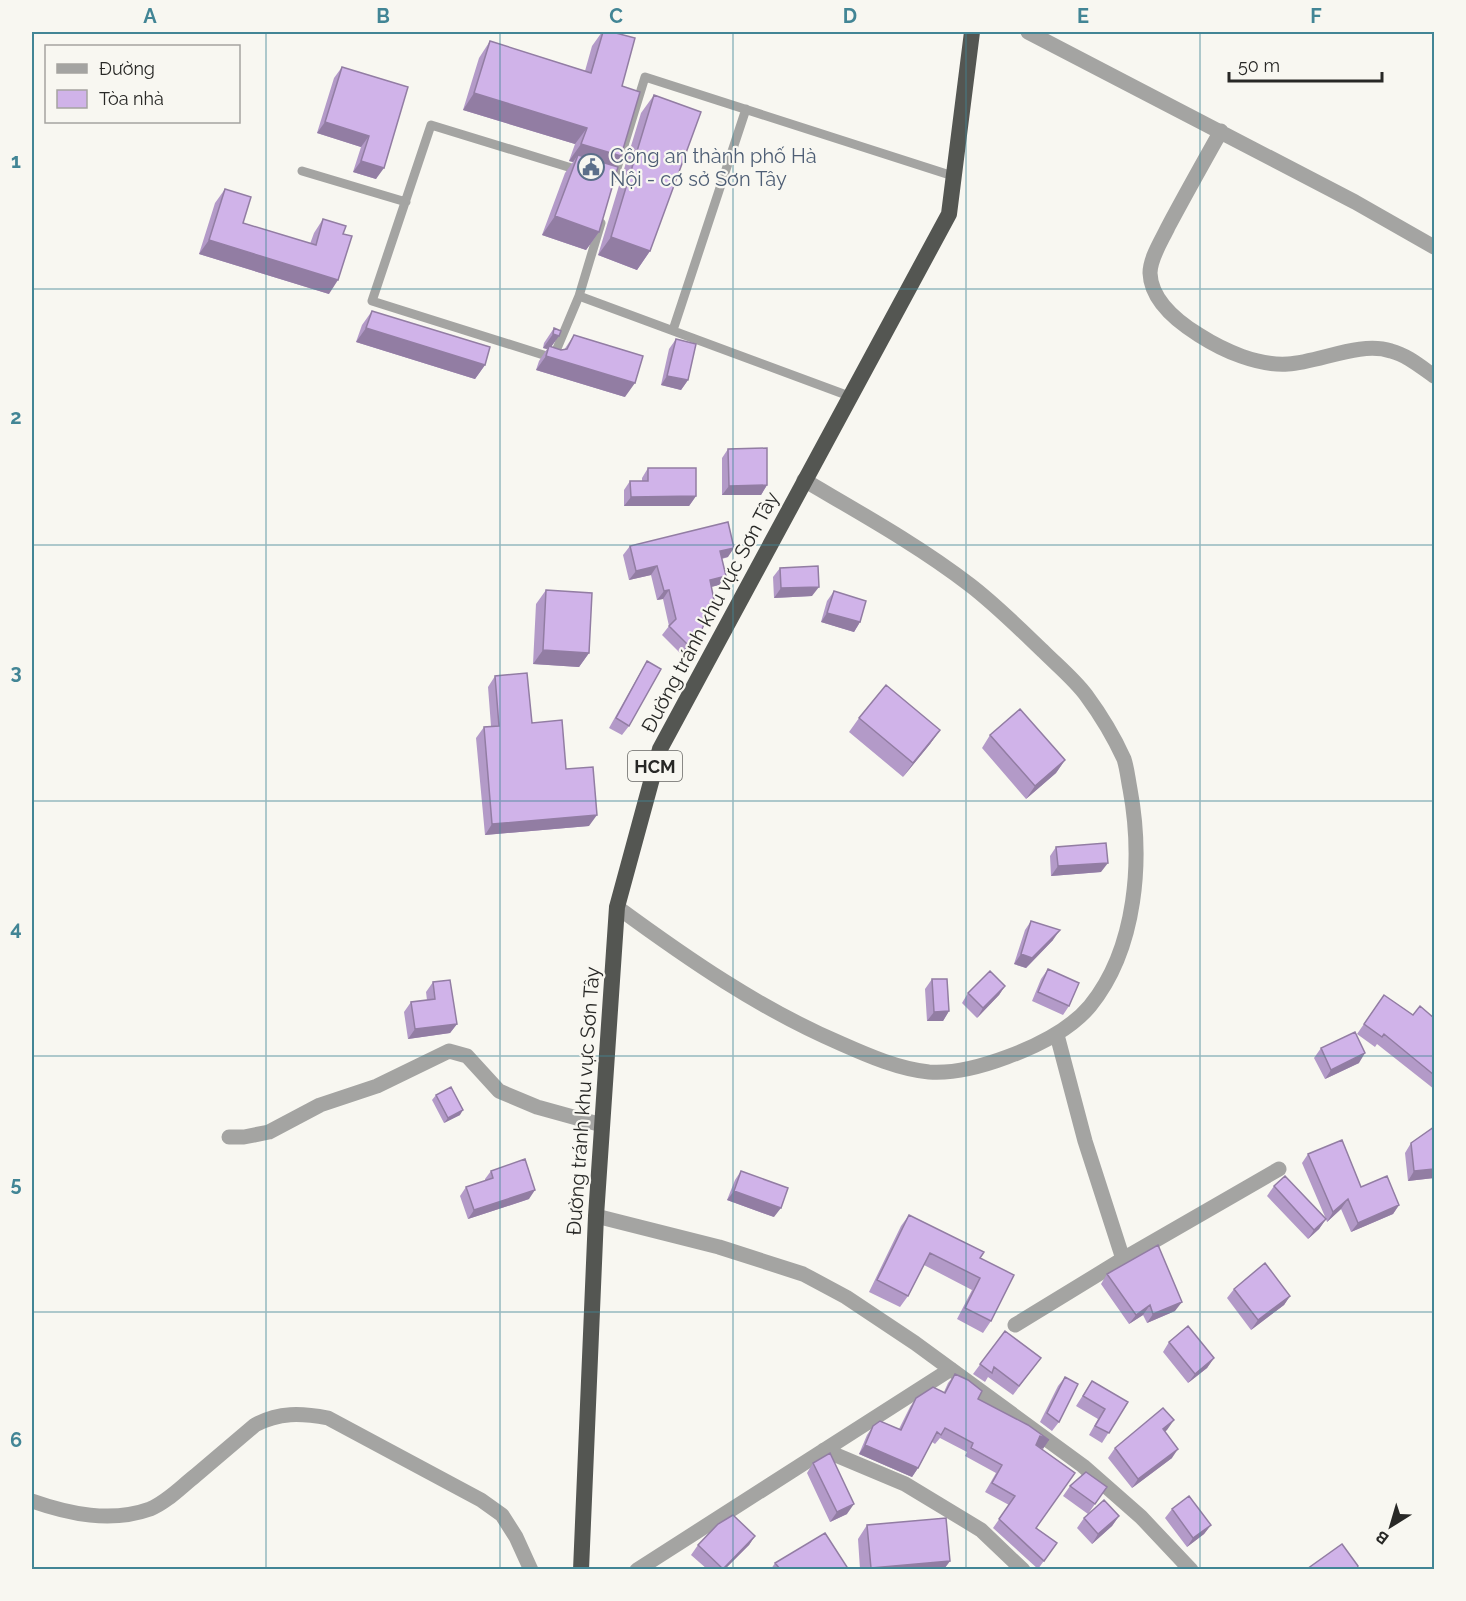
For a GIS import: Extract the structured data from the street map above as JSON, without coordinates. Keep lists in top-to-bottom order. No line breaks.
{"streets":{"highway":["Đường tránh khu vực Sơn Tây","HCM"]},"places":{"public building":["Công an thành phố Hà Nội - cơ sở Sơn Tây"]},"legend":["Đường","Tòa nhà"],"scale_bar":"50 m","north":"bottom left","grid":{"columns":["A","B","C","D","E","F"],"rows":["1","2","3","4","5","6"]}}
